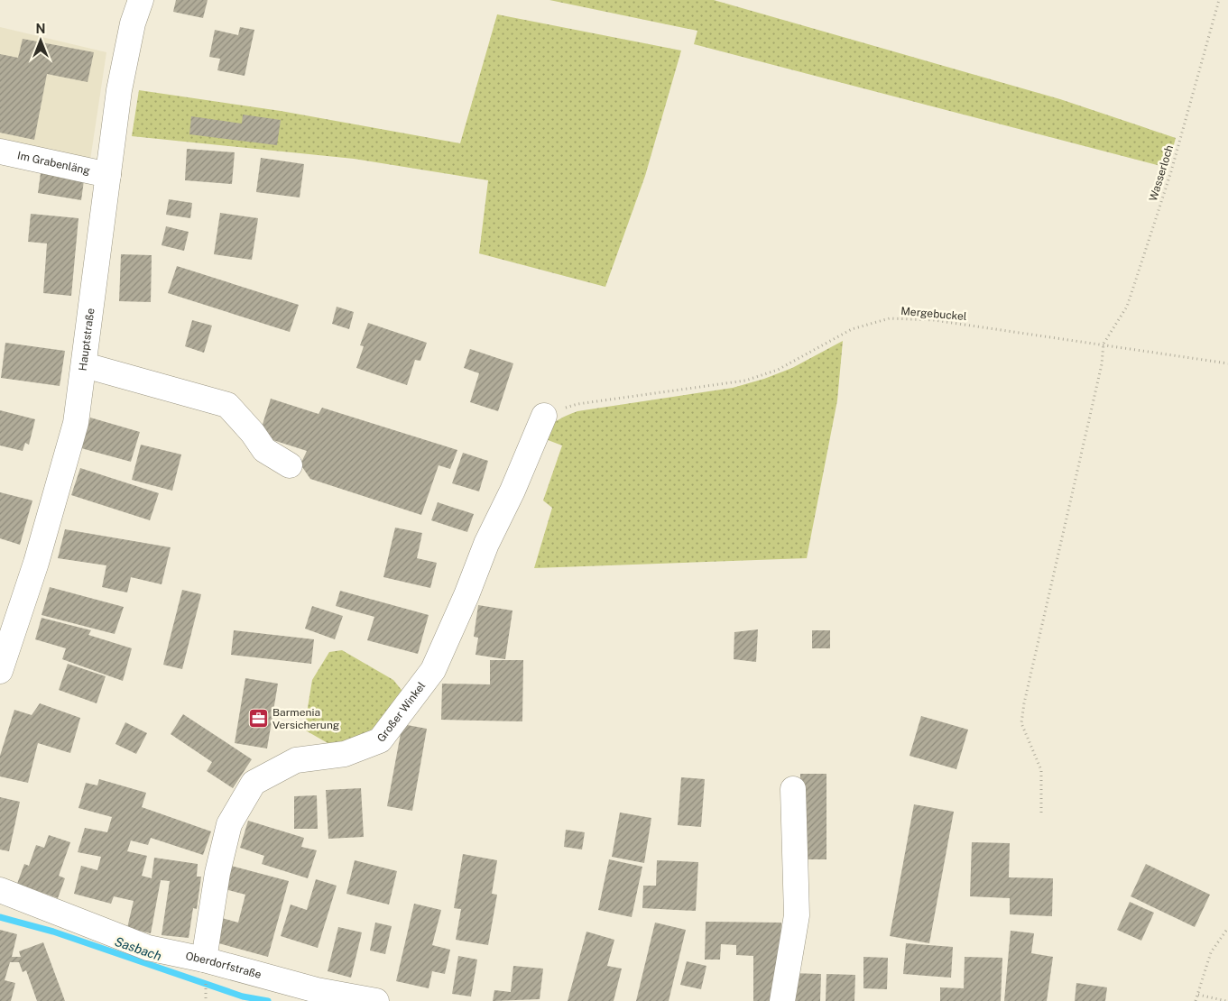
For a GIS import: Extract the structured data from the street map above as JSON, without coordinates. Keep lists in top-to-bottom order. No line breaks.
{"streets":{"street":["Im Grabenläng","Hauptstraße","Großer Winkel","Oberdorfstraße"],"path":["Wasserloch","Mergebuckel"]},"crossings":[["Im Grabenläng","Hauptstraße"],["Wasserloch","Mergebuckel"],["Mergebuckel","Großer Winkel"],["Großer Winkel","Oberdorfstraße"]],"water":["Sasbach"],"places":{"office":["Barmenia Versicherung"]},"north":"top"}
